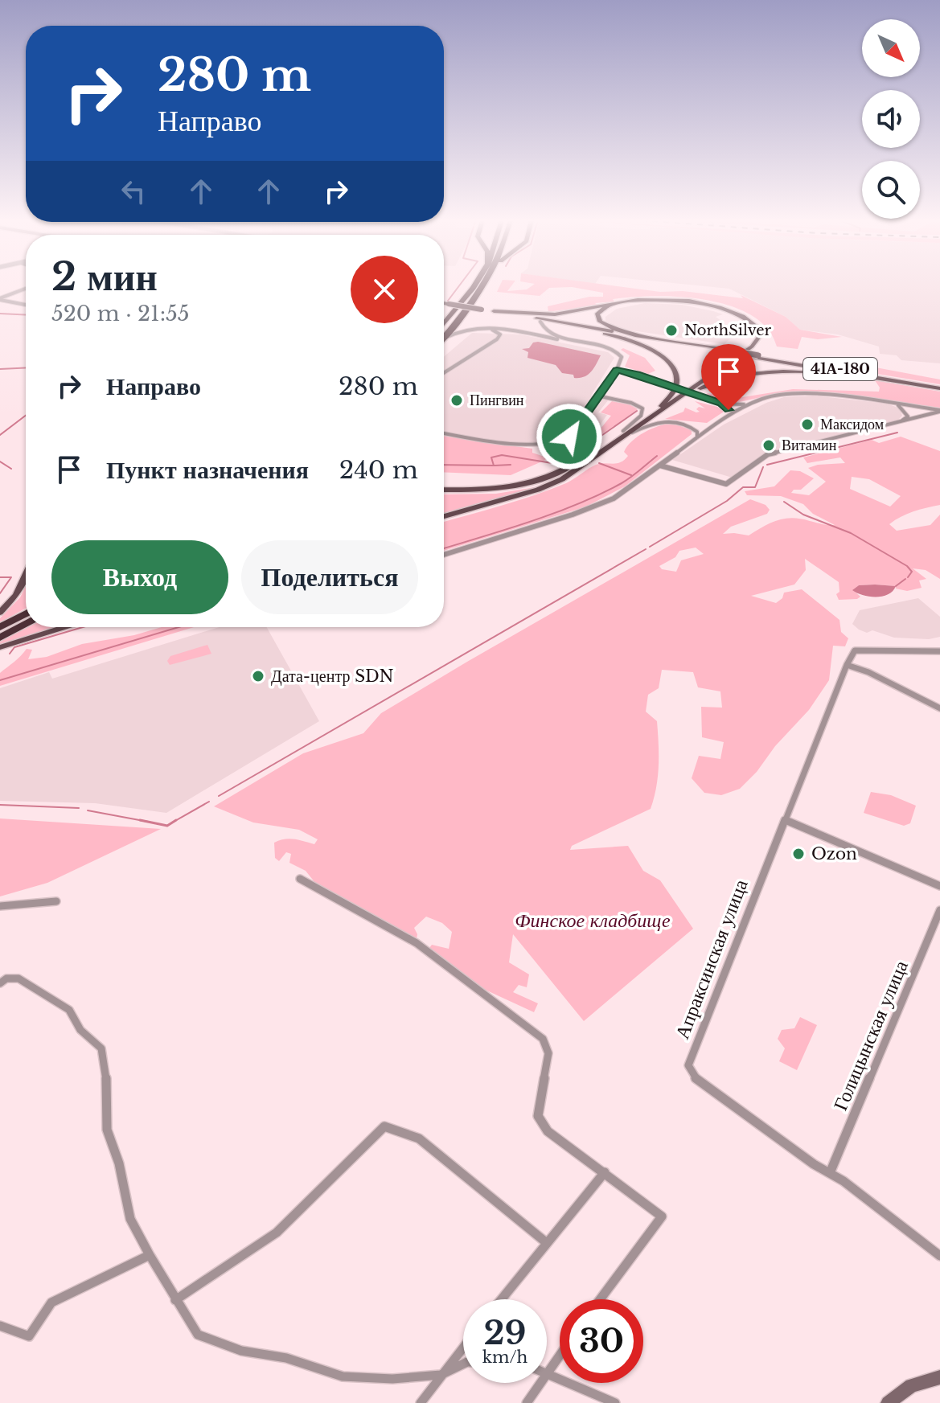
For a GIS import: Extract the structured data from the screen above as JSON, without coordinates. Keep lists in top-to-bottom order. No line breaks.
{"streets":{"main road":["41А-180"],"street":["Апраксинская улица","Голицынская улица"]},"crossings":[["Апраксинская улица","Голицынская улица"]],"parks":["Финское кладбище"],"places":["NorthSilver","Пингвин","Максидом","Витамин","Дата-центр SDN","Ozon"],"north":"bottom right","page":{"turn":["280 m","Направо"],"heading":["2 мин","520 m · 21:55"],"list":[{"name":"Направо","value":"280 m"},{"name":"Пункт назначения","value":"240 m"}],"buttons":["Выход","Поделиться"],"speed":"29 km/h","limit":"30"}}
